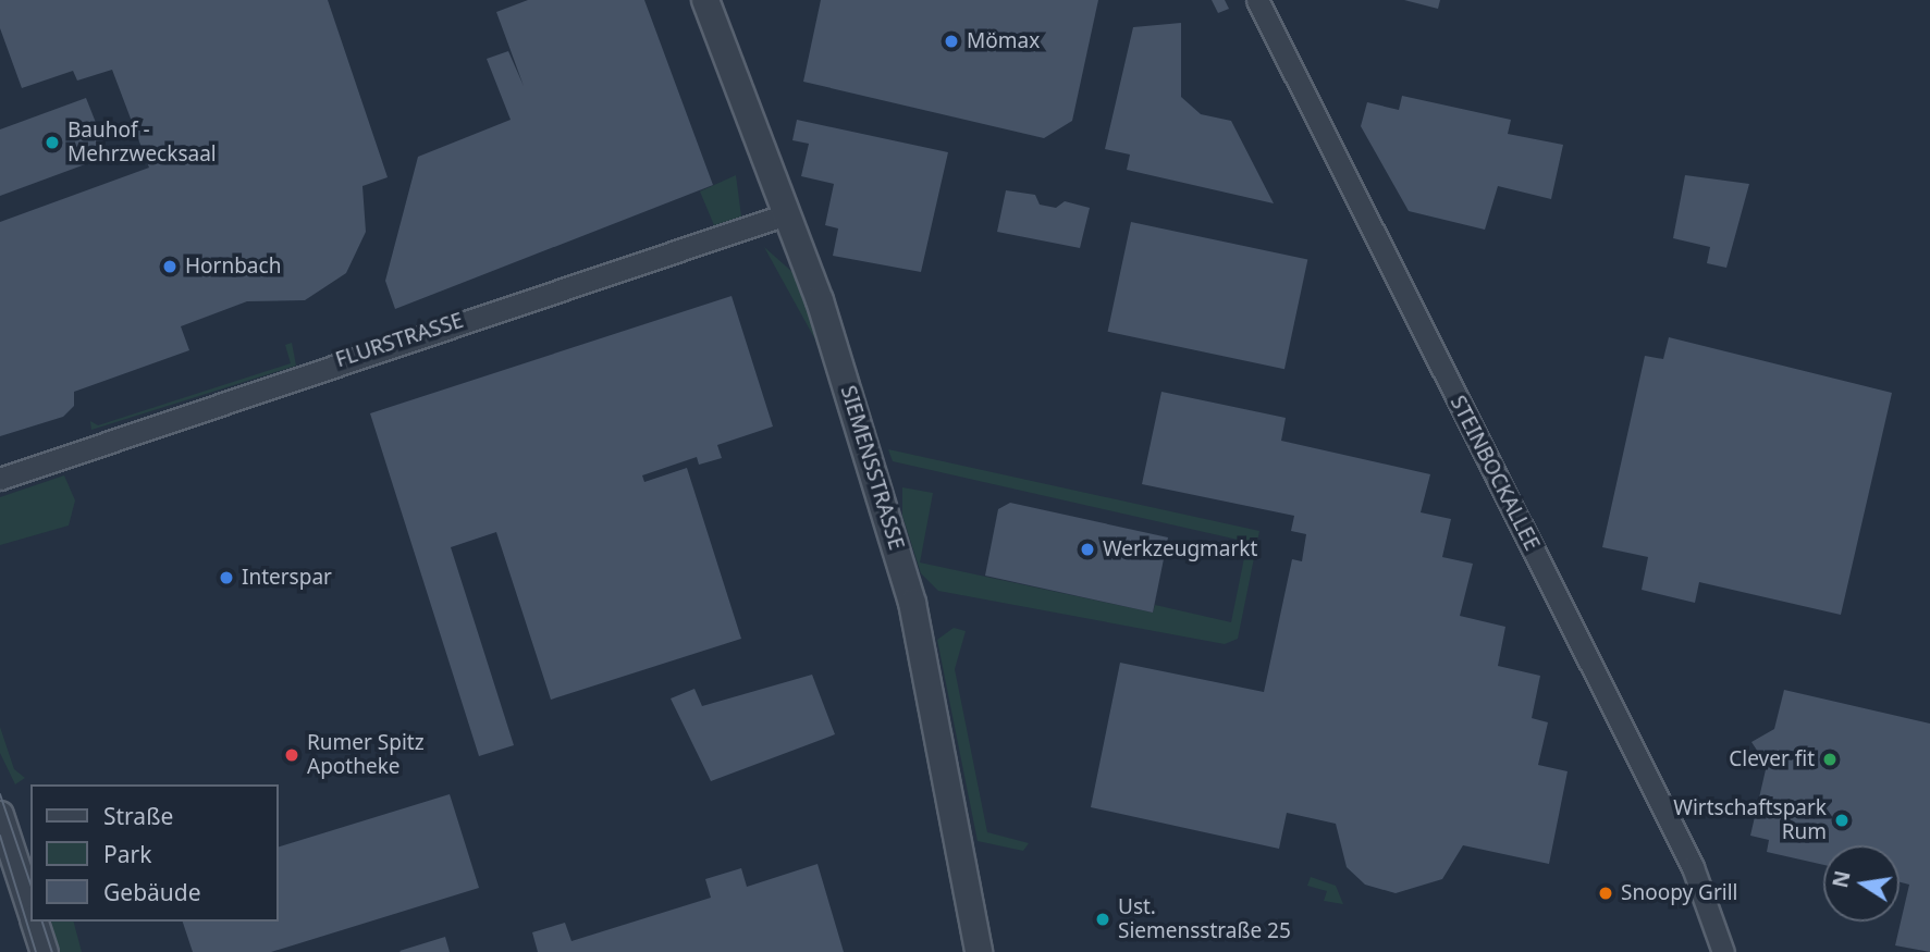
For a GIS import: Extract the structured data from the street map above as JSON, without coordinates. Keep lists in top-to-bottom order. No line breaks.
{"streets":{"street":["FLURSTRASSE","SIEMENSSTRASSE","STEINBOCKALLEE"]},"crossings":[["FLURSTRASSE","SIEMENSSTRASSE"]],"places":["Mömax","Bauhof - Mehrzwecksaal","Hornbach","Werkzeugmarkt","Interspar","Rumer Spitz Apotheke","Clever fit","Wirtschaftspark Rum","Snoopy Grill","Ust. Siemensstraße 25"],"legend":["Straße","Park","Gebäude"],"north":"left"}
